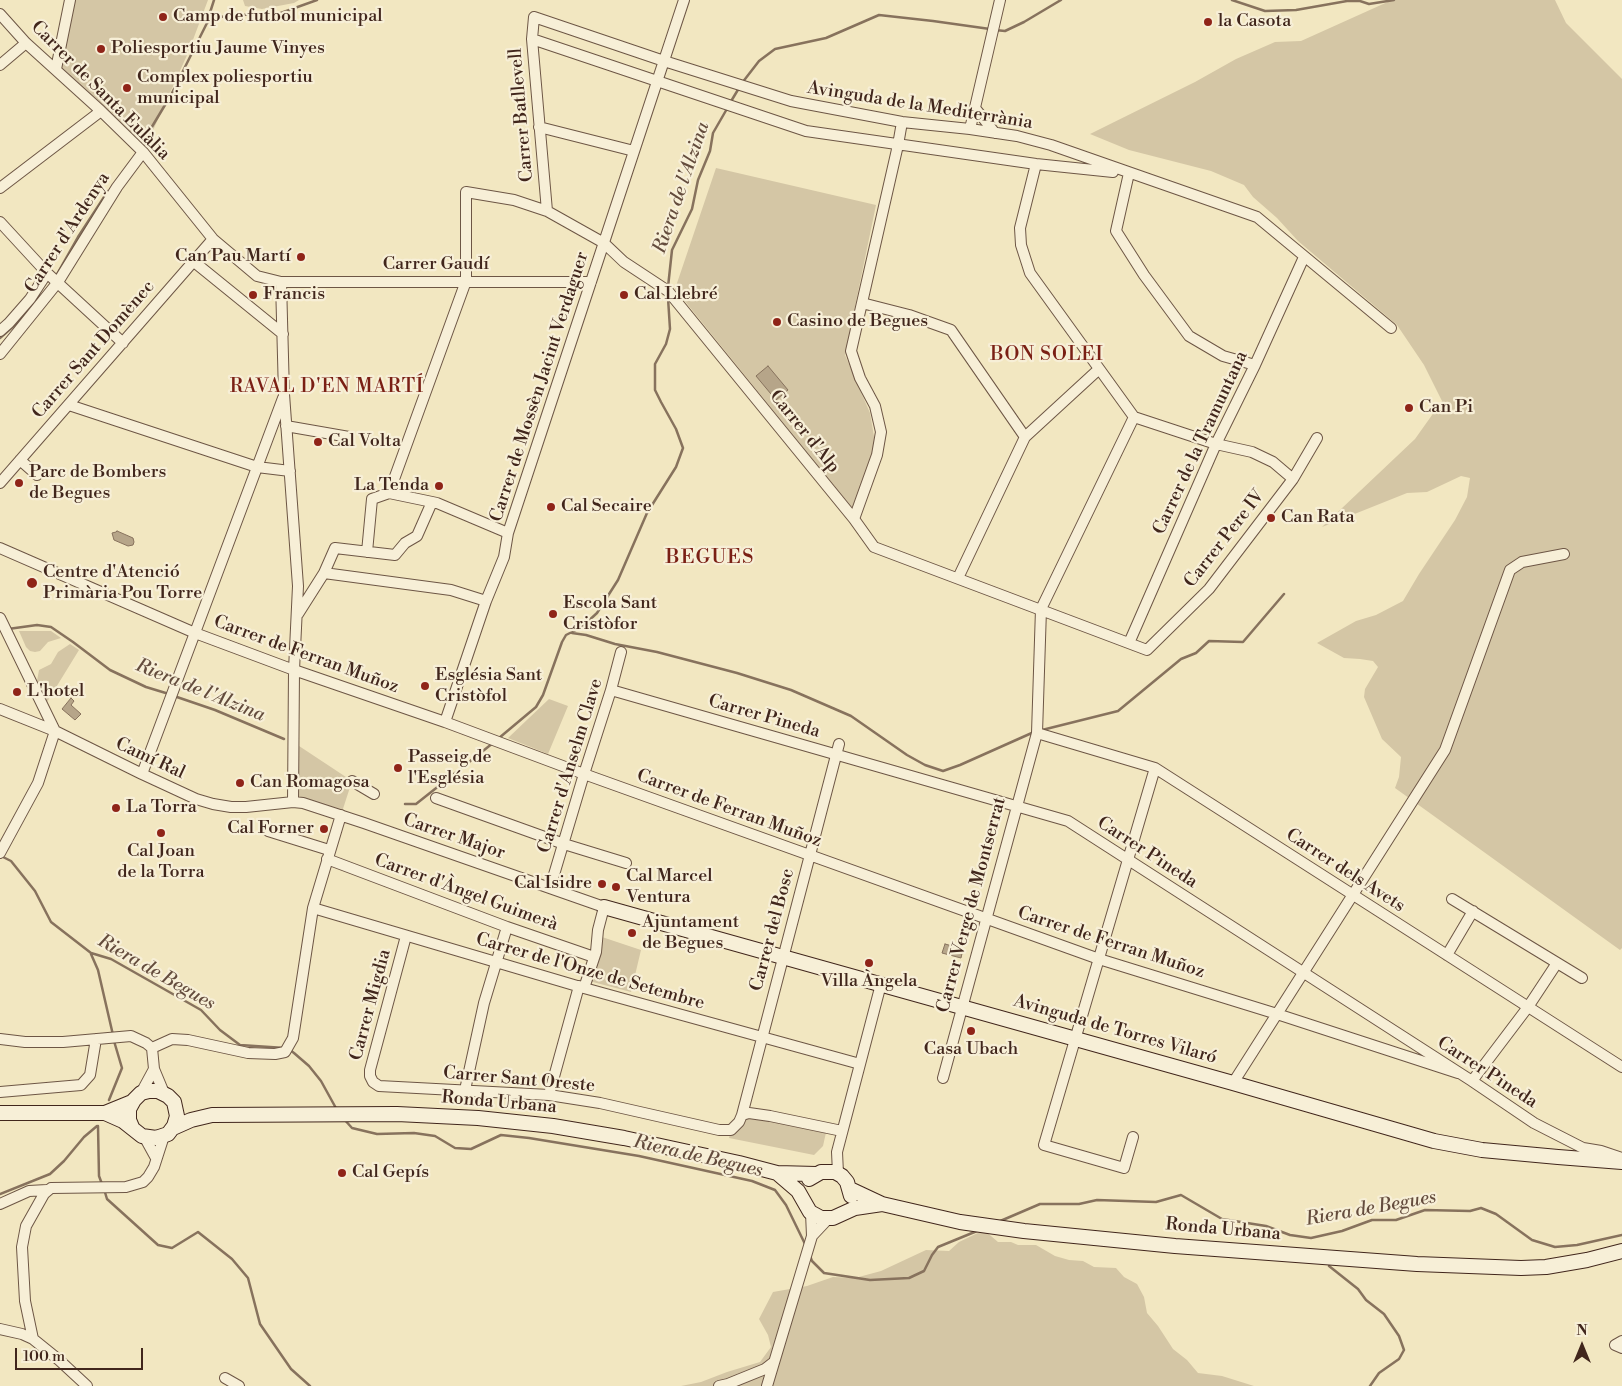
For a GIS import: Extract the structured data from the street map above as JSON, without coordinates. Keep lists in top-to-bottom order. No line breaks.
{"streets":{"main road":["Avinguda de Torres Vilaró","Ronda Urbana"],"street":["Carrer de Santa Eulàlia","Avinguda de la Mediterrània","Carrer Batllevell","Carrer d'Ardenya","Carrer Gaudí","Carrer Sant Domènec","Carrer de Mossèn Jacint Verdaguer","Carrer d'Alp","Carrer de la Tramuntana","Carrer Pere IV","Carrer de Ferran Muñoz","Carrer Pineda","Camí Ral","Carrer d'Anselm Clave","Carrer Major","Carrer dels Avets","Carrer d'Àngel Guimerà","Carrer Verge de Montserrat","Carrer del Bosc","Carrer de l'Onze de Setembre","Carrer Migdia","Carrer Sant Oreste"]},"crossings":[["Carrer de Santa Eulàlia","Carrer d'Ardenya"],["Carrer de Santa Eulàlia","Carrer Gaudí"],["Carrer de Santa Eulàlia","Carrer Sant Domènec"],["Avinguda de la Mediterrània","Carrer Batllevell"],["Avinguda de la Mediterrània","Carrer de Mossèn Jacint Verdaguer"],["Avinguda de la Mediterrània","Carrer de la Tramuntana"],["Carrer Batllevell","Carrer d'Alp"],["Carrer Gaudí","Carrer de Mossèn Jacint Verdaguer"],["Carrer Gaudí","Carrer d'Alp"],["Carrer de Mossèn Jacint Verdaguer","Carrer d'Alp"],["Carrer de Mossèn Jacint Verdaguer","Carrer de Ferran Muñoz"],["Carrer d'Alp","Carrer de la Tramuntana"],["Carrer d'Alp","Carrer Pere IV"],["Carrer d'Alp","Carrer Verge de Montserrat"],["Carrer de Ferran Muñoz","Carrer Pineda"],["Carrer de Ferran Muñoz","Carrer d'Anselm Clave"],["Carrer de Ferran Muñoz","Carrer Verge de Montserrat"],["Carrer de Ferran Muñoz","Carrer del Bosc"],["Carrer Pineda","Carrer d'Anselm Clave"],["Carrer Pineda","Carrer Verge de Montserrat"],["Carrer Pineda","Carrer del Bosc"],["Carrer Pineda","Avinguda de Torres Vilaró"],["Camí Ral","Carrer Major"],["Carrer d'Anselm Clave","Carrer Major"],["Carrer Major","Avinguda de Torres Vilaró"],["Carrer dels Avets","Carrer Verge de Montserrat"],["Carrer Verge de Montserrat","Avinguda de Torres Vilaró"],["Carrer del Bosc","Carrer de l'Onze de Setembre"],["Carrer del Bosc","Avinguda de Torres Vilaró"],["Carrer del Bosc","Carrer Sant Oreste"],["Carrer de l'Onze de Setembre","Carrer Migdia"],["Carrer Migdia","Carrer Sant Oreste"]],"districts":["BON SOLEI","RAVAL D'EN MARTÍ","BEGUES"],"water":["Riera de l'Alzina","Riera de Begues"],"places":["Camp de futbol municipal","la Casota","Poliesportiu Jaume Vinyes","Complex poliesportiu municipal","Can Pau Martí","Francis","Cal Llebré","Casino de Begues","Can Pi","Cal Volta","Parc de Bombers de Begues","La Tenda","Cal Secaire","Can Rata","Centre d'Atenció Primària Pou Torre","Escola Sant Cristòfor","Església Sant Cristòfol","L'hotel","Passeig de l'Església","Can Romagosa","La Torra","Cal Forner","Cal Joan de la Torra","Cal Isidre","Cal Marcel Ventura","Ajuntament de Begues","Villa Àngela","Casa Ubach","Cal Gepís"],"scale_bar":"100 m","north":"top"}
